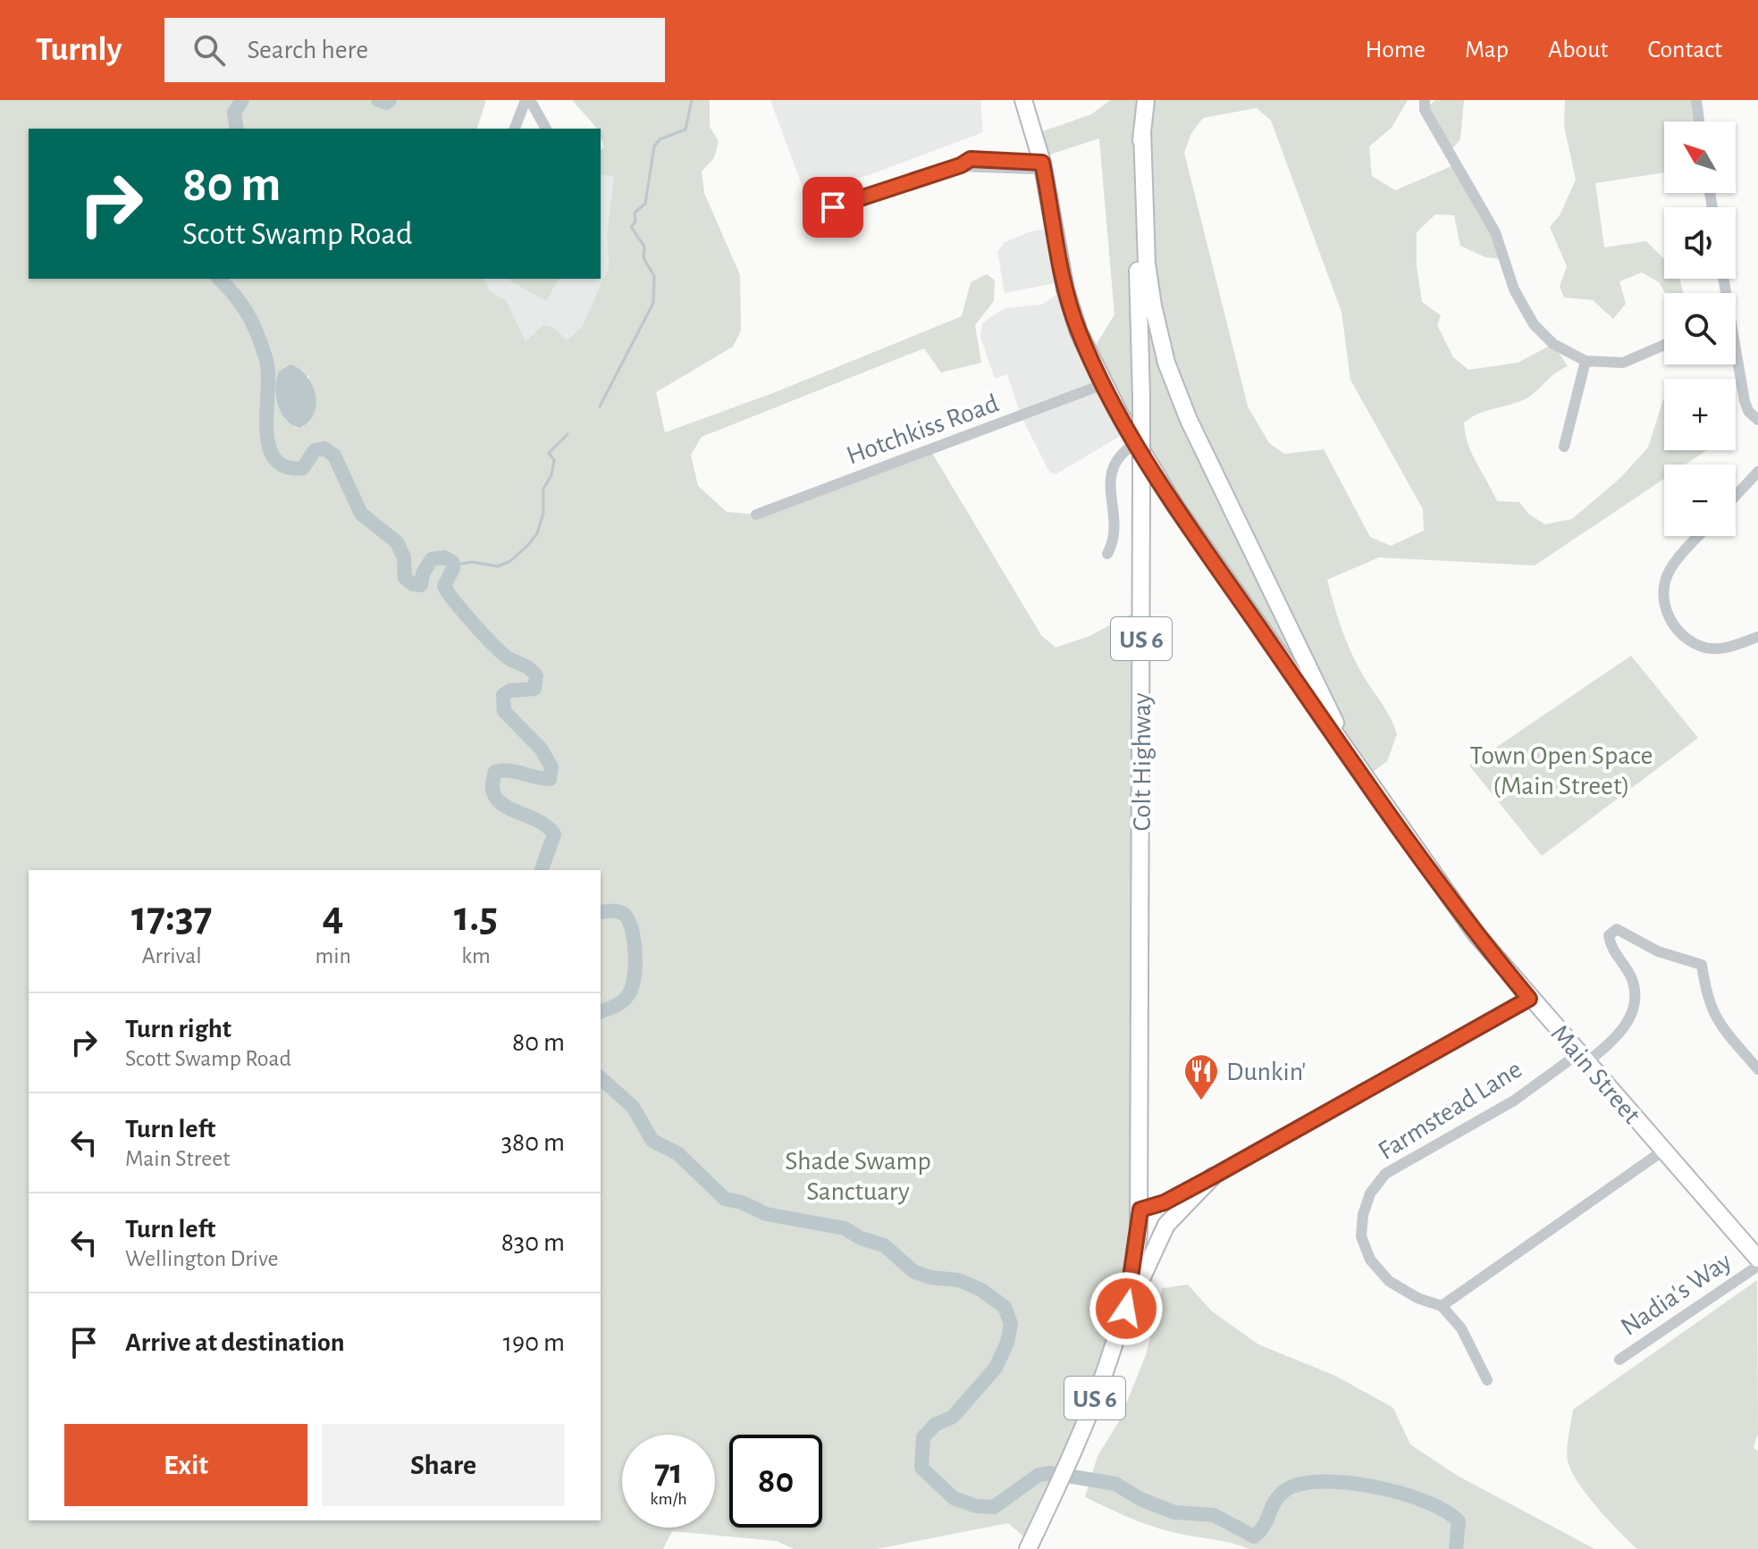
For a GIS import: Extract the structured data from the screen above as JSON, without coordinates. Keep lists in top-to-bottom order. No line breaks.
{"streets":{"highway":["US 6","Colt Highway","Main Street"],"street":["Hotchkiss Road","Farmstead Lane","Nadia's Way"]},"crossings":[["Hotchkiss Road","Main Street"],["US 6","Colt Highway"],["Main Street","Farmstead Lane"]],"parks":["Town Open Space (Main Street)","Shade Swamp Sanctuary"],"places":{"restaurant":["Dunkin'"]},"north":"top left","page":{"header":"Turnly","search":"Search here","nav":["Home","Map","About","Contact"],"map_buttons":["+","−"],"turn":["80 m","Scott Swamp Road"],"eta":["17:37","Arrival","4","min","1.5","km"],"list":[{"name":"Turn right","note":"Scott Swamp Road","value":"80 m"},{"name":"Turn left","note":"Main Street","value":"380 m"},{"name":"Turn left","note":"Wellington Drive","value":"830 m"},{"name":"Arrive at destination","value":"190 m"}],"buttons":["Exit","Share"],"speed":"71 km/h","limit":"80"}}
